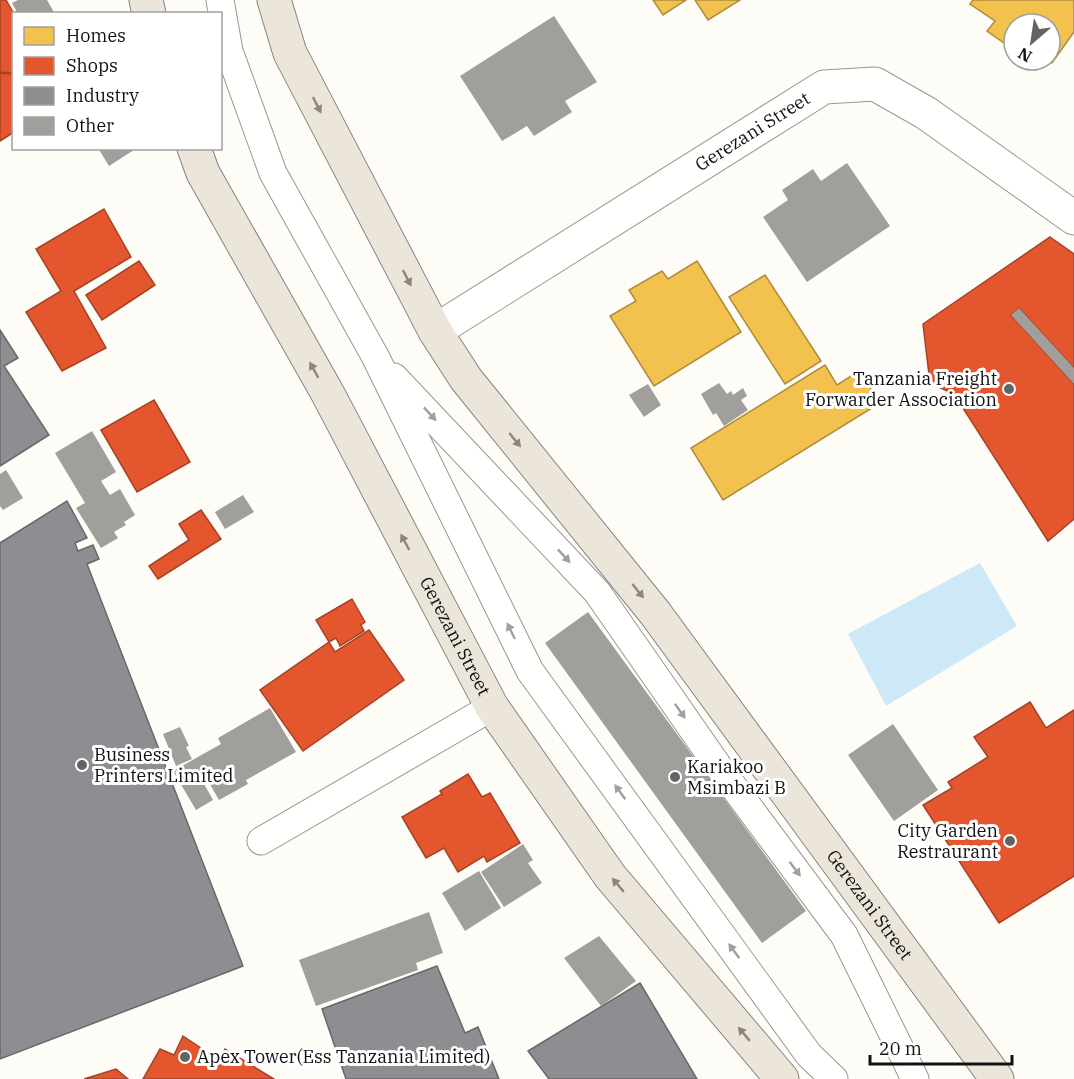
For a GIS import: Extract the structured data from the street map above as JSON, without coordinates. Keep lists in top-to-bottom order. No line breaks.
{"streets":{"highway":["Gerezani Street"]},"places":["Tanzania Freight Forwarder Association","Business Printers Limited","Kariakoo Msimbazi B","City Garden Restraurant","Apex Tower(Ess Tanzania Limited)"],"legend":["Homes","Shops","Industry","Other"],"scale_bar":"20 m","north":"bottom left"}
